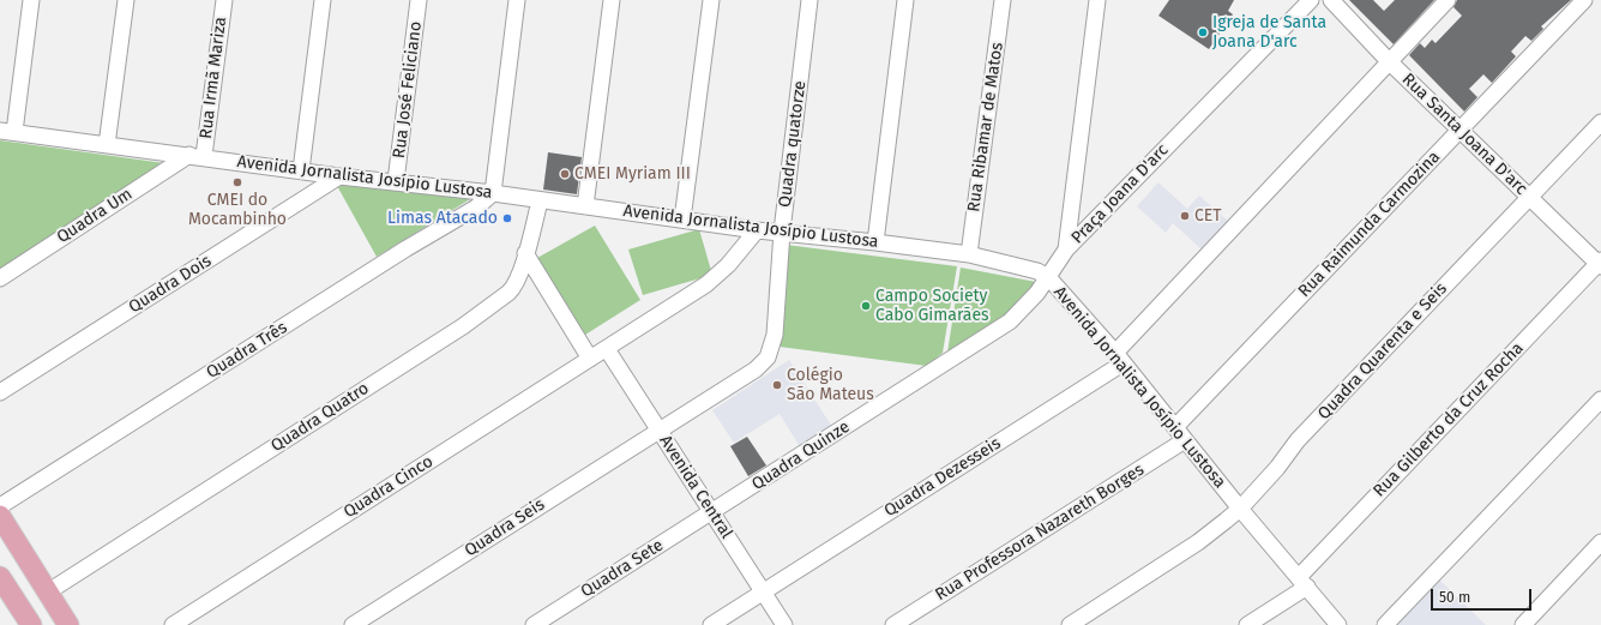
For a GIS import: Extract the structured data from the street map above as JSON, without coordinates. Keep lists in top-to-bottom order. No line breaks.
{"streets":{"street":["Rua Irmã Mariza","Rua José Feliciano","Rua Ribamar de Matos","Rua Santa Joana D'arc","Quadra quatorze","Avenida Jornalista Josípio Lustosa","Praça Joana D'arc","Quadra Um","Rua Raimunda Carmozina","Quadra Dois","Quadra Três","Quadra Quarenta e Seis","Quadra Quatro","Rua Gilberto da Cruz Rocha","Quadra Quinze","Quadra Dezesseis","Quadra Cinco","Avenida Central","Quadra Seis","Rua Professora Nazareth Borges","Quadra Sete"]},"crossings":[["Rua Irmã Mariza","Avenida Jornalista Josípio Lustosa"],["Rua Irmã Mariza","Quadra Um"],["Rua José Feliciano","Avenida Jornalista Josípio Lustosa"],["Rua Ribamar de Matos","Avenida Jornalista Josípio Lustosa"],["Rua Santa Joana D'arc","Rua Raimunda Carmozina"],["Rua Santa Joana D'arc","Quadra Quarenta e Seis"],["Rua Santa Joana D'arc","Rua Gilberto da Cruz Rocha"],["Rua Santa Joana D'arc","Quadra Dezesseis"],["Quadra quatorze","Avenida Jornalista Josípio Lustosa"],["Quadra quatorze","Avenida Central"],["Quadra quatorze","Quadra Seis"],["Avenida Jornalista Josípio Lustosa","Quadra Um"],["Avenida Jornalista Josípio Lustosa","Rua Raimunda Carmozina"],["Avenida Jornalista Josípio Lustosa","Quadra Dois"],["Avenida Jornalista Josípio Lustosa","Quadra Três"],["Avenida Jornalista Josípio Lustosa","Quadra Quarenta e Seis"],["Avenida Jornalista Josípio Lustosa","Quadra Quatro"],["Avenida Jornalista Josípio Lustosa","Rua Gilberto da Cruz Rocha"],["Avenida Jornalista Josípio Lustosa","Quadra Quinze"],["Avenida Jornalista Josípio Lustosa","Quadra Dezesseis"],["Avenida Jornalista Josípio Lustosa","Rua Professora Nazareth Borges"],["Praça Joana D'arc","Quadra Quinze"],["Rua Raimunda Carmozina","Rua Professora Nazareth Borges"],["Quadra Quinze","Avenida Central"],["Quadra Quinze","Quadra Sete"],["Quadra Dezesseis","Avenida Central"],["Quadra Cinco","Avenida Central"],["Avenida Central","Quadra Seis"],["Avenida Central","Quadra Sete"]],"places":["Igreja de Santa Joana D'arc","CMEI Myriam III","CMEI do Mocambinho","CET","Limas Atacado","Campo Society Cabo Gimarães","Colégio São Mateus"],"scale_bar":"50 m"}
